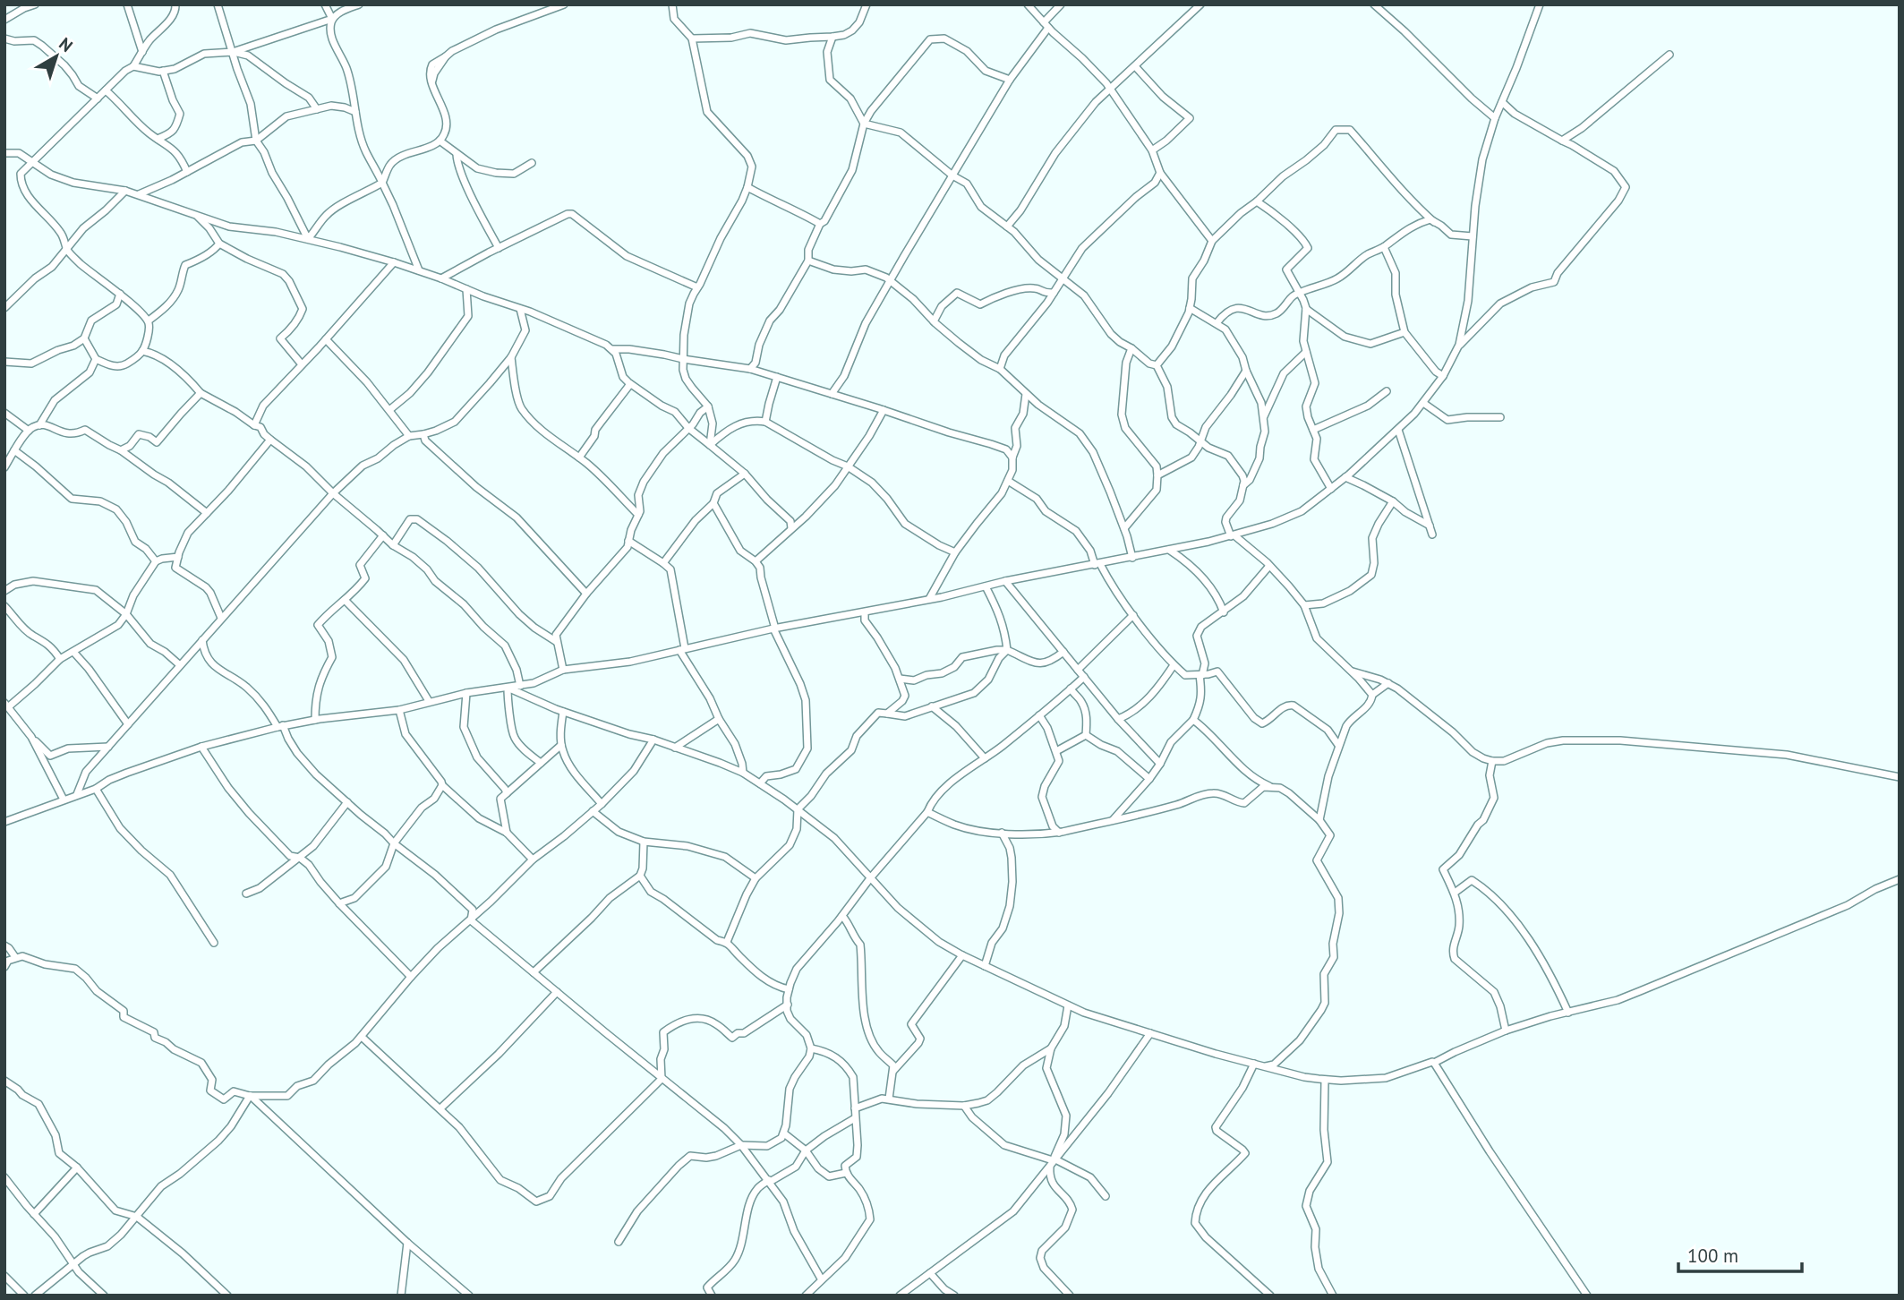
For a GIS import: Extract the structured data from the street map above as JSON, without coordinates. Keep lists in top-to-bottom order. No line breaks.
{"scale_bar":"100 m","north":"top right"}
